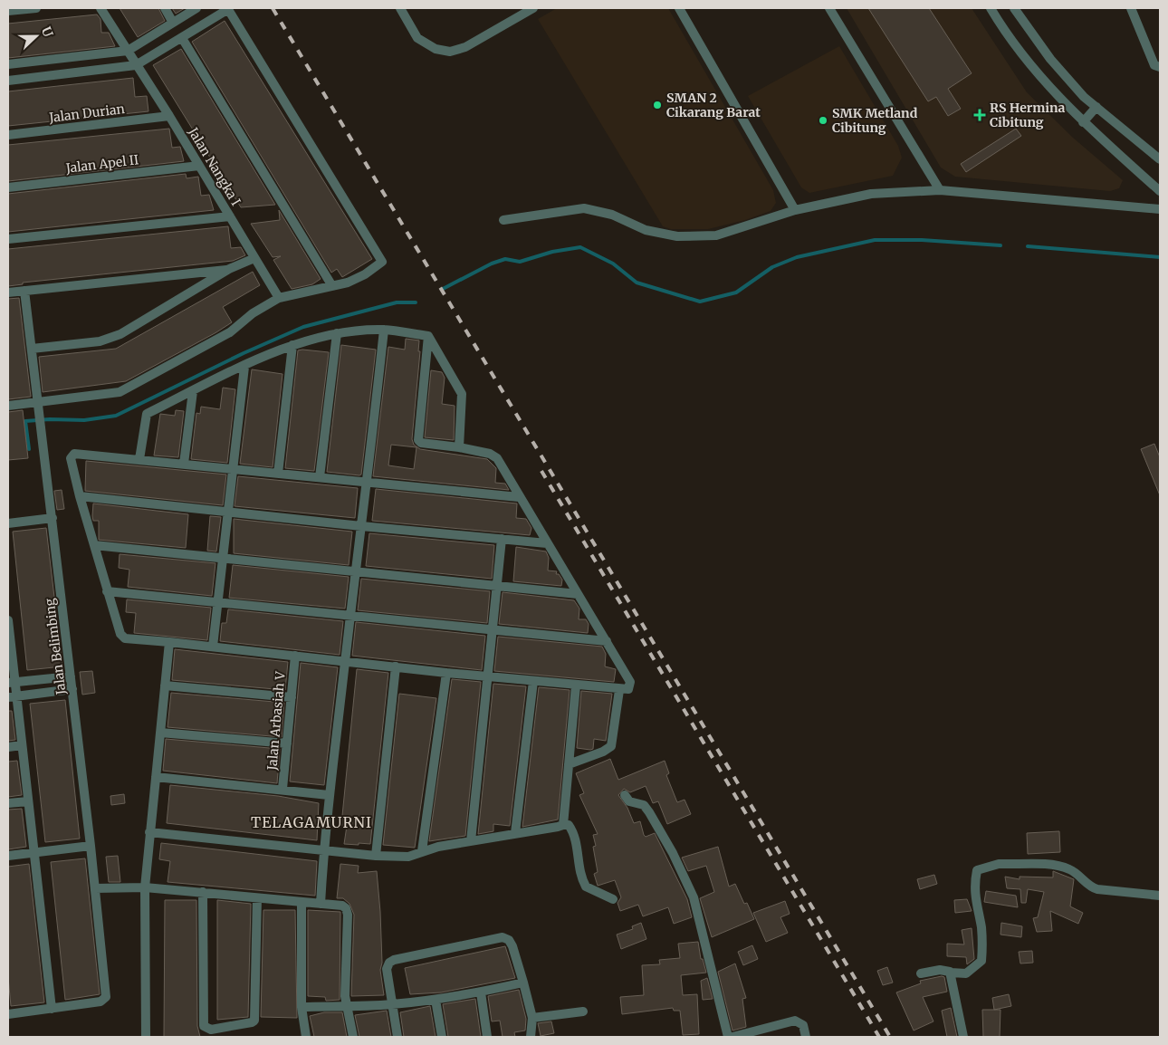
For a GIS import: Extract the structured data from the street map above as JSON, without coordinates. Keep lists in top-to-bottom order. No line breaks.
{"streets":{"street":["Jalan Durian","Jalan Apel II","Jalan Nangka I","Jalan Belimbing","Jalan Arbasiah V"]},"crossings":[["Jalan Durian","Jalan Nangka I"],["Jalan Apel II","Jalan Nangka I"]],"districts":["TELAGAMURNI"],"places":{"other":["SMAN 2 Cikarang Barat","SMK Metland Cibitung"],"health":["RS Hermina Cibitung"]},"north":"right"}
